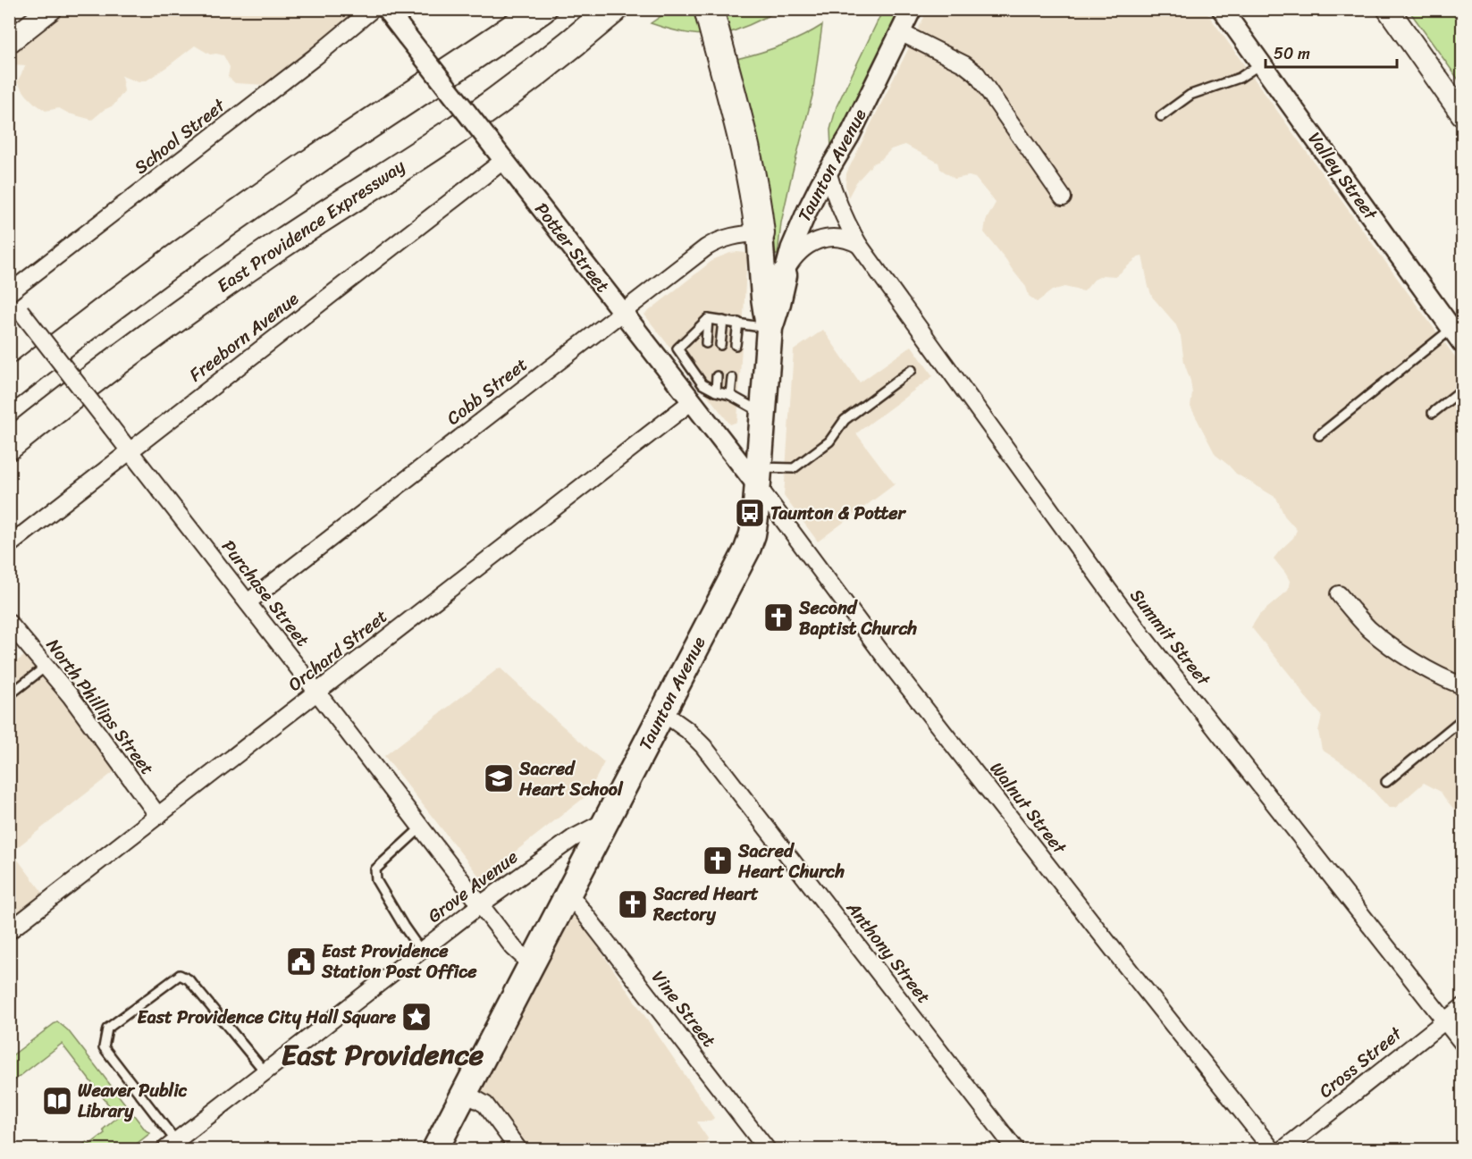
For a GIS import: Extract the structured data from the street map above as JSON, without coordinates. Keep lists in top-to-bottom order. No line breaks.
{"streets":{"highway":["Taunton Avenue","East Providence Expressway"],"street":["School Street","Valley Street","Potter Street","Freeborn Avenue","Cobb Street","Purchase Street","Summit Street","Orchard Street","North Phillips Street","Walnut Street","Grove Avenue","Anthony Street","Vine Street","Cross Street"]},"crossings":[["School Street","Purchase Street"],["Taunton Avenue","Potter Street"],["Taunton Avenue","Cobb Street"],["Taunton Avenue","Purchase Street"],["Taunton Avenue","Summit Street"],["Taunton Avenue","Walnut Street"],["Taunton Avenue","Grove Avenue"],["Taunton Avenue","Anthony Street"],["Taunton Avenue","Vine Street"],["Potter Street","Freeborn Avenue"],["Potter Street","Cobb Street"],["Potter Street","Orchard Street"],["Potter Street","Walnut Street"],["Freeborn Avenue","Purchase Street"],["Cobb Street","Purchase Street"],["Purchase Street","Orchard Street"],["Purchase Street","Grove Avenue"],["Summit Street","Cross Street"],["Orchard Street","North Phillips Street"]],"districts":["East Providence"],"places":{"bus stop":["Taunton & Potter"],"church":["Second Baptist Church","Sacred Heart Church","Sacred Heart Rectory"],"school or university":["Sacred Heart School"],"public building":["East Providence Station Post Office"],"place":["East Providence City Hall Square"],"library":["Weaver Public Library"]},"scale_bar":"50 m"}
